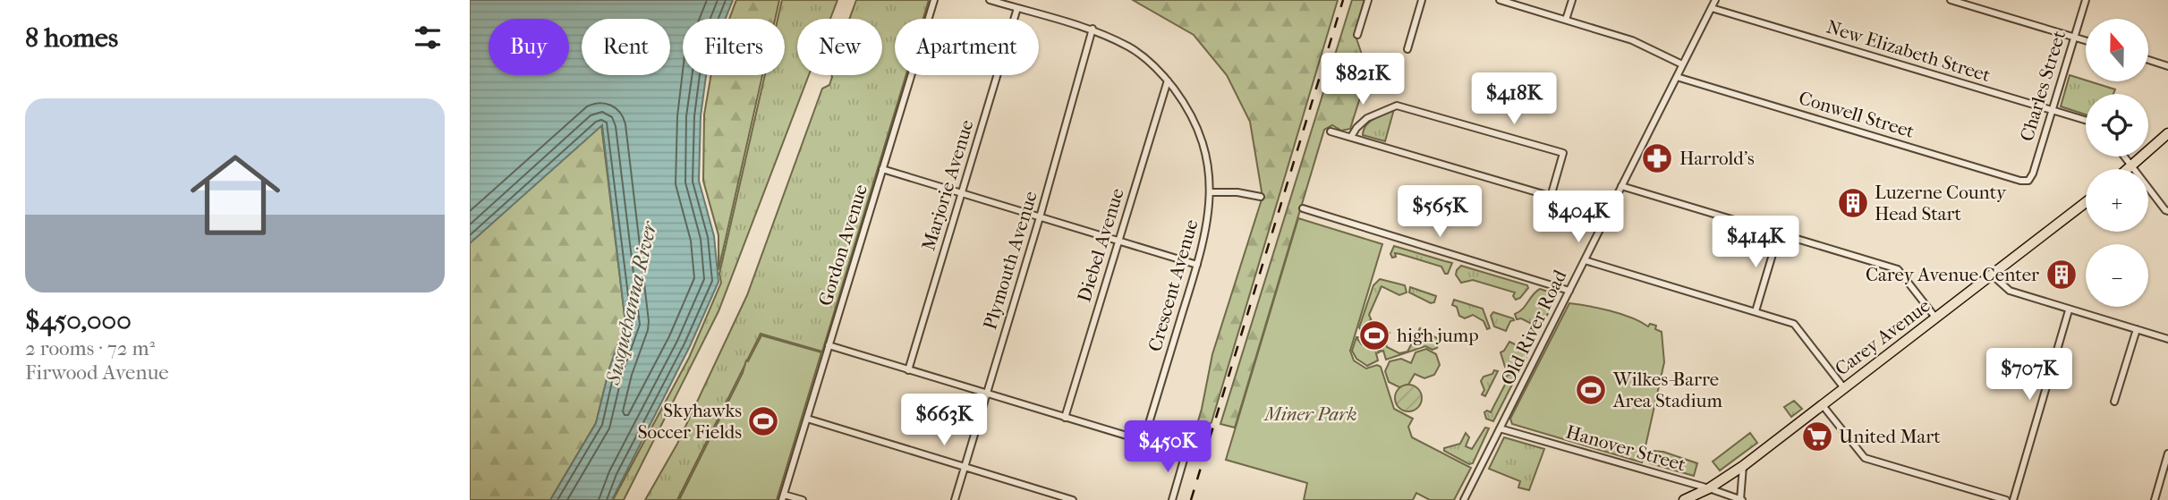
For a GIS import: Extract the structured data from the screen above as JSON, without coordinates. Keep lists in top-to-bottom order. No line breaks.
{"streets":{"main road":["Carey Avenue"],"street":["New Elizabeth Street","Charles Street","Conwell Street","Marjorie Avenue","Gordon Avenue","Diebel Avenue","Plymouth Avenue","Crescent Avenue","Old River Road","Hanover Street"]},"crossings":[["New Elizabeth Street","Charles Street"],["New Elizabeth Street","Old River Road"],["Charles Street","Conwell Street"],["Conwell Street","Old River Road"],["Marjorie Avenue","Crescent Avenue"],["Diebel Avenue","Crescent Avenue"],["Plymouth Avenue","Crescent Avenue"],["Old River Road","Hanover Street"],["Carey Avenue","Hanover Street"]],"water":["Susquehanna River"],"parks":["Miner Park"],"places":{"pharmacy":["Harrold's"],"building":["Luzerne County Head Start","Carey Avenue Center"],"sports":["high jump","Wilkes-Barre Area Stadium","Skyhawks Soccer Fields"],"supermarket":["United Mart"]},"north":"top","page":{"heading":"8 homes","map_buttons":["+","−"],"chip":["Buy","Rent","Filters","New","Apartment"],"price":["$821K","$418K","$565K","$404K","$414K","$707K","$663K","$450K"],"list":[{"name":"$450,000","note":"2 rooms · 72 m² · Firwood Avenue"}]}}
